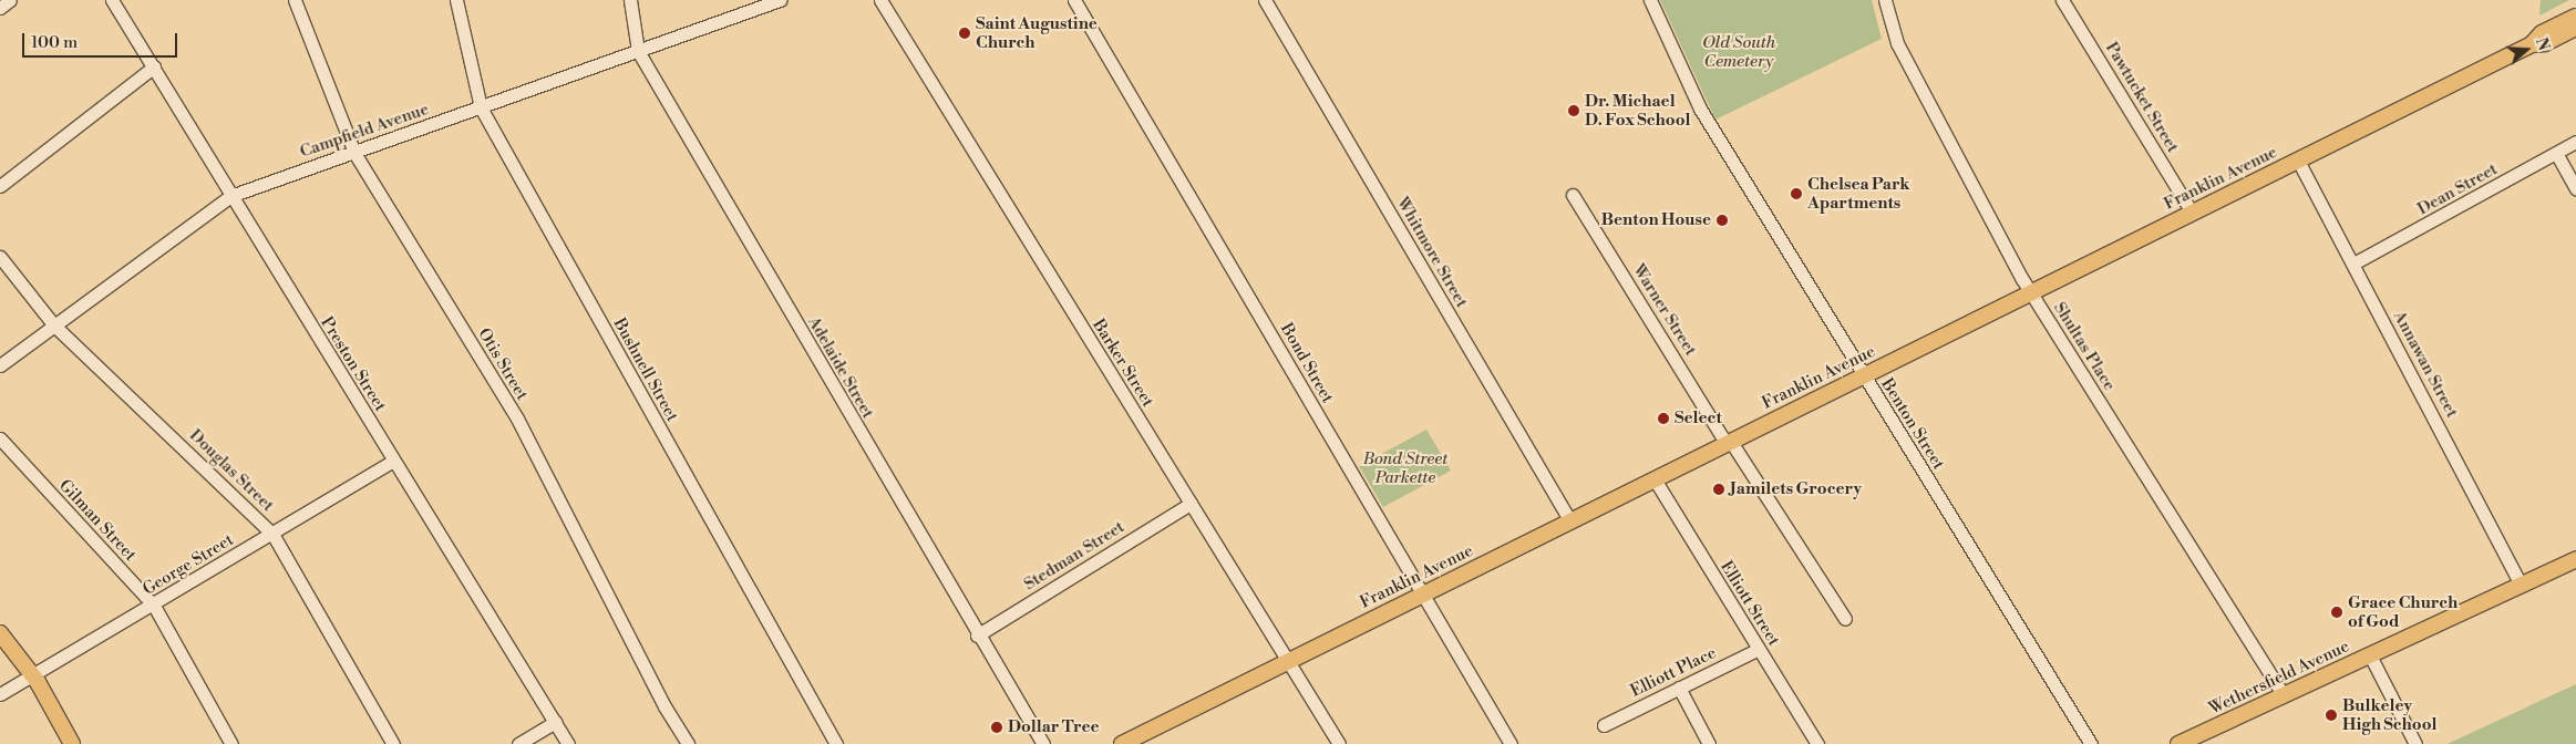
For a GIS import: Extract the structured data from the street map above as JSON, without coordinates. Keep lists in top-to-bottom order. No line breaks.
{"streets":{"main road":["Franklin Avenue","Wethersfield Avenue"],"street":["Pawtucket Street","Campfield Avenue","Dean Street","Whitmore Street","Warner Street","Shultas Place","Barker Street","Bond Street","Preston Street","Otis Street","Annawan Street","Adelaide Street","Bushnell Street","Benton Street","Douglas Street","Gilman Street","Stedman Street","George Street","Elliott Street","Elliott Place"]},"crossings":[["Pawtucket Street","Franklin Avenue"],["Campfield Avenue","Preston Street"],["Campfield Avenue","Otis Street"],["Campfield Avenue","Adelaide Street"],["Campfield Avenue","Bushnell Street"],["Campfield Avenue","Douglas Street"],["Franklin Avenue","Whitmore Street"],["Franklin Avenue","Warner Street"],["Franklin Avenue","Shultas Place"],["Franklin Avenue","Barker Street"],["Franklin Avenue","Bond Street"],["Franklin Avenue","Annawan Street"],["Franklin Avenue","Benton Street"],["Franklin Avenue","Elliott Street"],["Dean Street","Annawan Street"],["Shultas Place","Wethersfield Avenue"],["Barker Street","Stedman Street"],["Preston Street","George Street"],["Annawan Street","Wethersfield Avenue"],["Adelaide Street","Stedman Street"],["Douglas Street","George Street"],["Gilman Street","George Street"],["Elliott Street","Elliott Place"]],"parks":["Old South Cemetery","Bond Street Parkette"],"places":["Saint Augustine Church","Dr. Michael D. Fox School","Chelsea Park Apartments","Benton House","Select","Jamilets Grocery","Grace Church of God","Bulkeley High School","Dollar Tree"],"scale_bar":"100 m","north":"right"}
